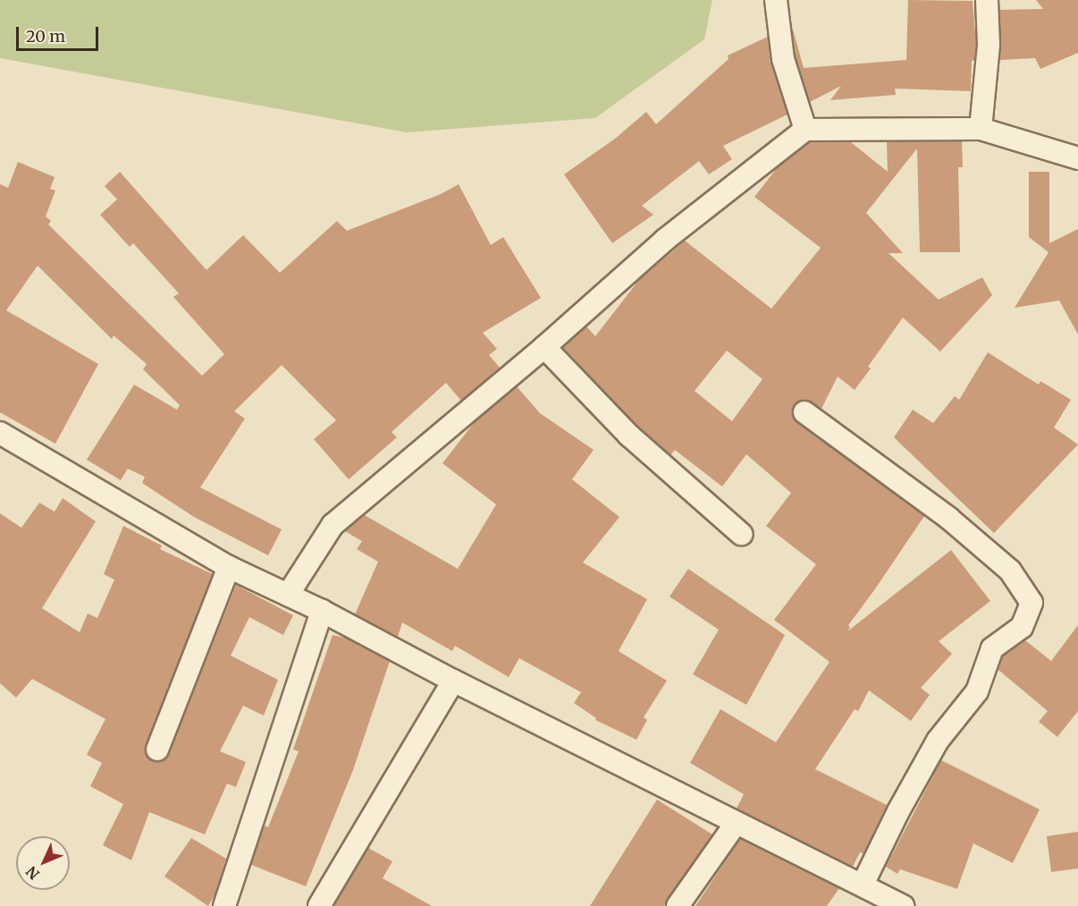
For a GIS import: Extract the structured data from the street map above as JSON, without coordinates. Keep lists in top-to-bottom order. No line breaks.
{"scale_bar":"20 m","north":"bottom left"}
